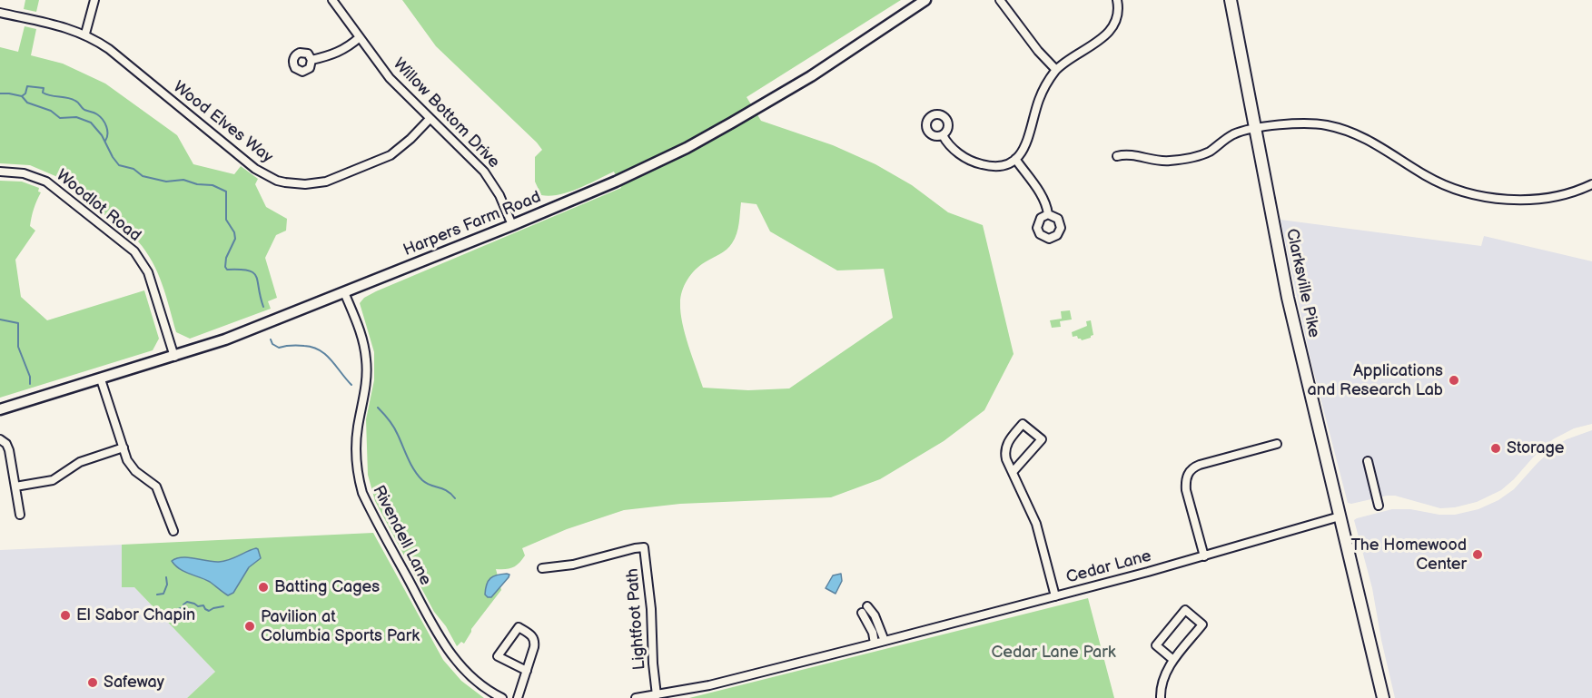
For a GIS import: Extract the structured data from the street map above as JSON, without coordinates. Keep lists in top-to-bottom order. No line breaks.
{"streets":{"main road":["Harpers Farm Road","Clarksville Pike"],"street":["Willow Bottom Drive","Wood Elves Way","Woodlot Road","Rivendell Lane","Cedar Lane","Lightfoot Path"]},"crossings":[["Willow Bottom Drive","Wood Elves Way"],["Willow Bottom Drive","Harpers Farm Road"],["Woodlot Road","Harpers Farm Road"],["Harpers Farm Road","Rivendell Lane"],["Clarksville Pike","Cedar Lane"],["Cedar Lane","Lightfoot Path"]],"parks":["Cedar Lane Park"],"places":["Applications and Research Lab","Storage","The Homewood Center","Batting Cages","El Sabor Chapin","Pavilion at Columbia Sports Park","Safeway"]}
